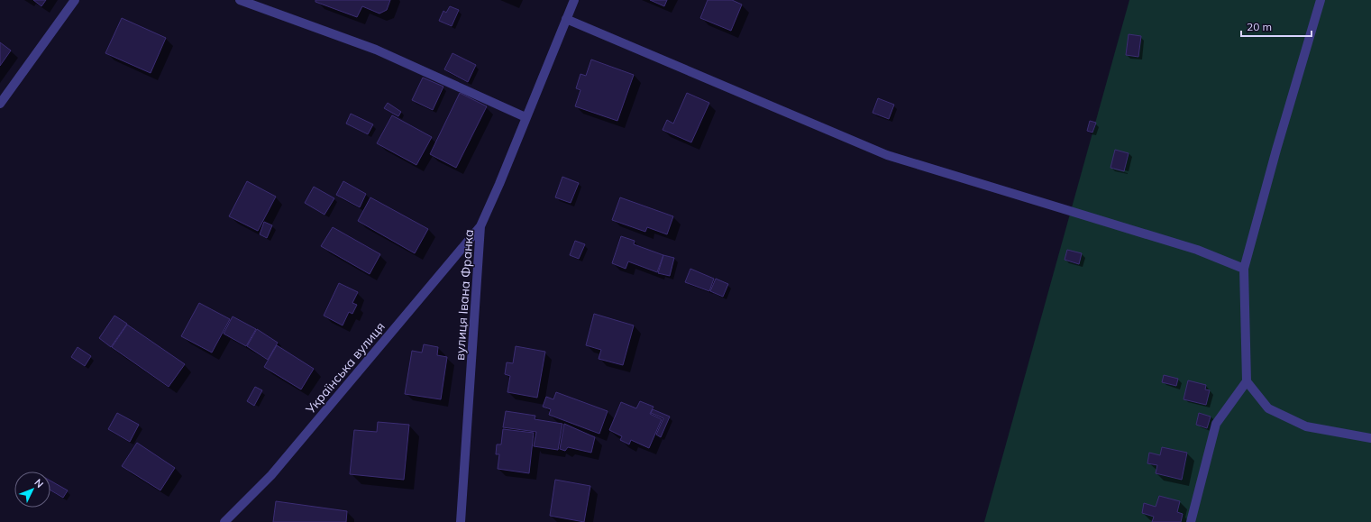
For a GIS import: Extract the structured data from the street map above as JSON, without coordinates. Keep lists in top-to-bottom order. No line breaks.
{"streets":{"street":["вулиця Івана Франка","Українська вулиця"]},"crossings":[["вулиця Івана Франка","Українська вулиця"]],"scale_bar":"20 m","north":"top right"}
